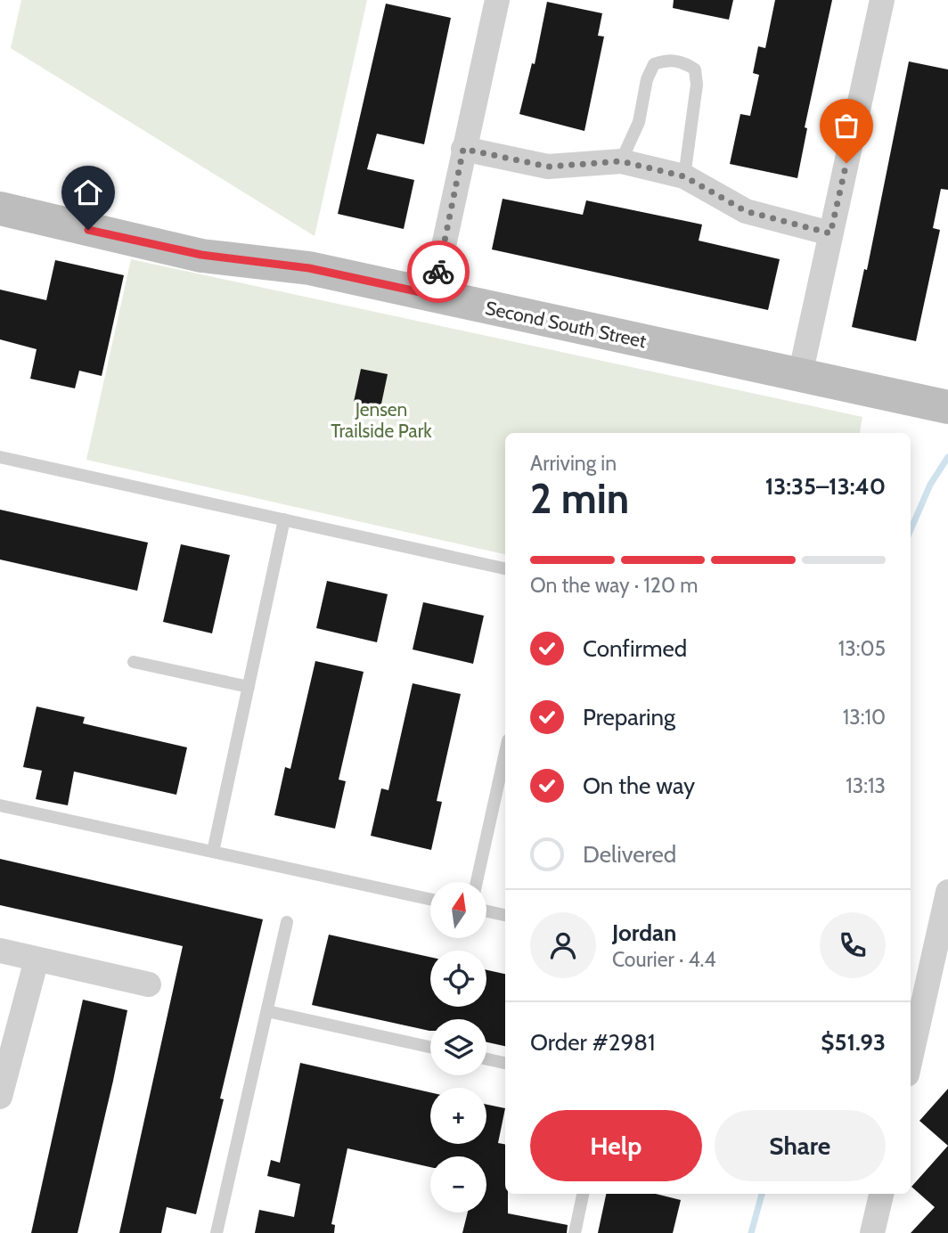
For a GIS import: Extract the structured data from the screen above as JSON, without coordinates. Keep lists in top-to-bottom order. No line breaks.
{"streets":{"street":["Second South Street"]},"parks":["Jensen Trailside Park"],"north":"top","page":{"heading":["2 min","Arriving in","13:35–13:40"],"panel":["Jordan","Courier · 4.4","Order #2981","$51.93"],"bar":"On the way · 120 m","list":[["Confirmed","13:05"],["Preparing","13:10"],["On the way","13:13"],"Delivered"],"map_buttons":["+","−"],"buttons":["Help","Share"]}}
